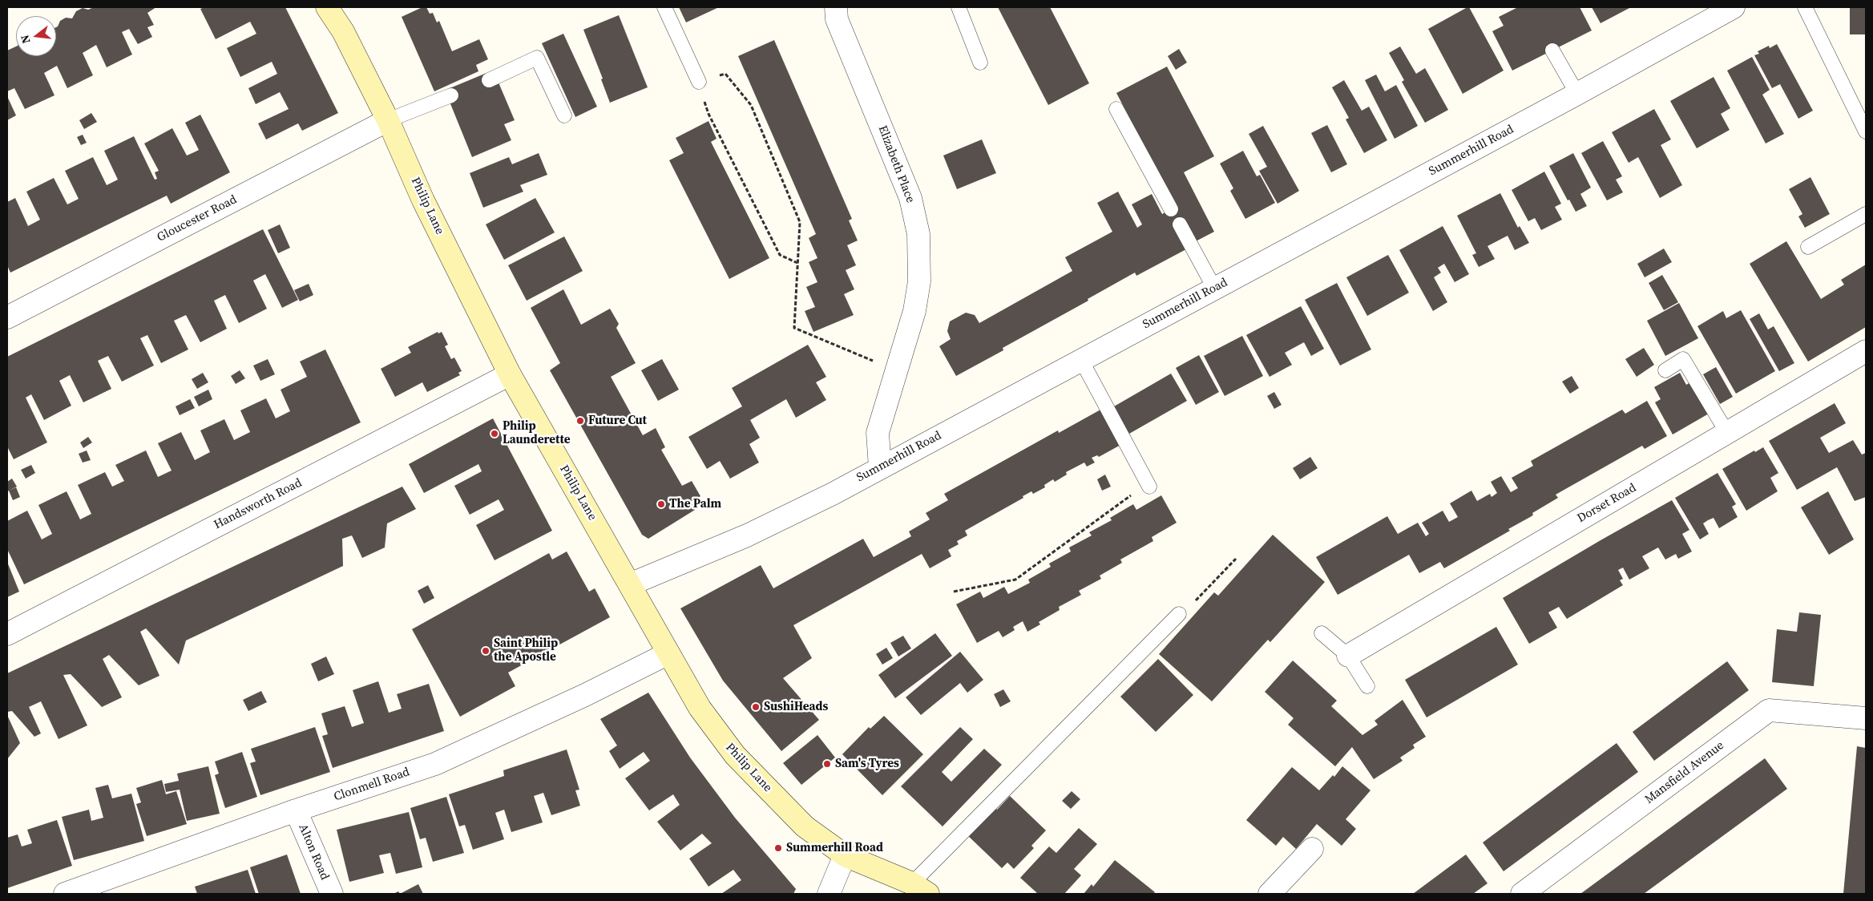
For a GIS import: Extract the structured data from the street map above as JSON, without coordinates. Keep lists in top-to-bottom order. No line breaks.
{"streets":{"main road":["Philip Lane"],"street":["Summerhill Road","Elizabeth Place","Gloucester Road","Dorset Road","Handsworth Road","Mansfield Avenue","Clonmell Road","Alton Road"]},"crossings":[["Summerhill Road","Elizabeth Place"],["Summerhill Road","Philip Lane"],["Philip Lane","Gloucester Road"],["Philip Lane","Handsworth Road"],["Philip Lane","Clonmell Road"],["Clonmell Road","Alton Road"]],"places":["Future Cut","Philip Launderette","The Palm","Saint Philip the Apostle","SushiHeads","Sam's Tyres","Summerhill Road"],"north":"left"}
